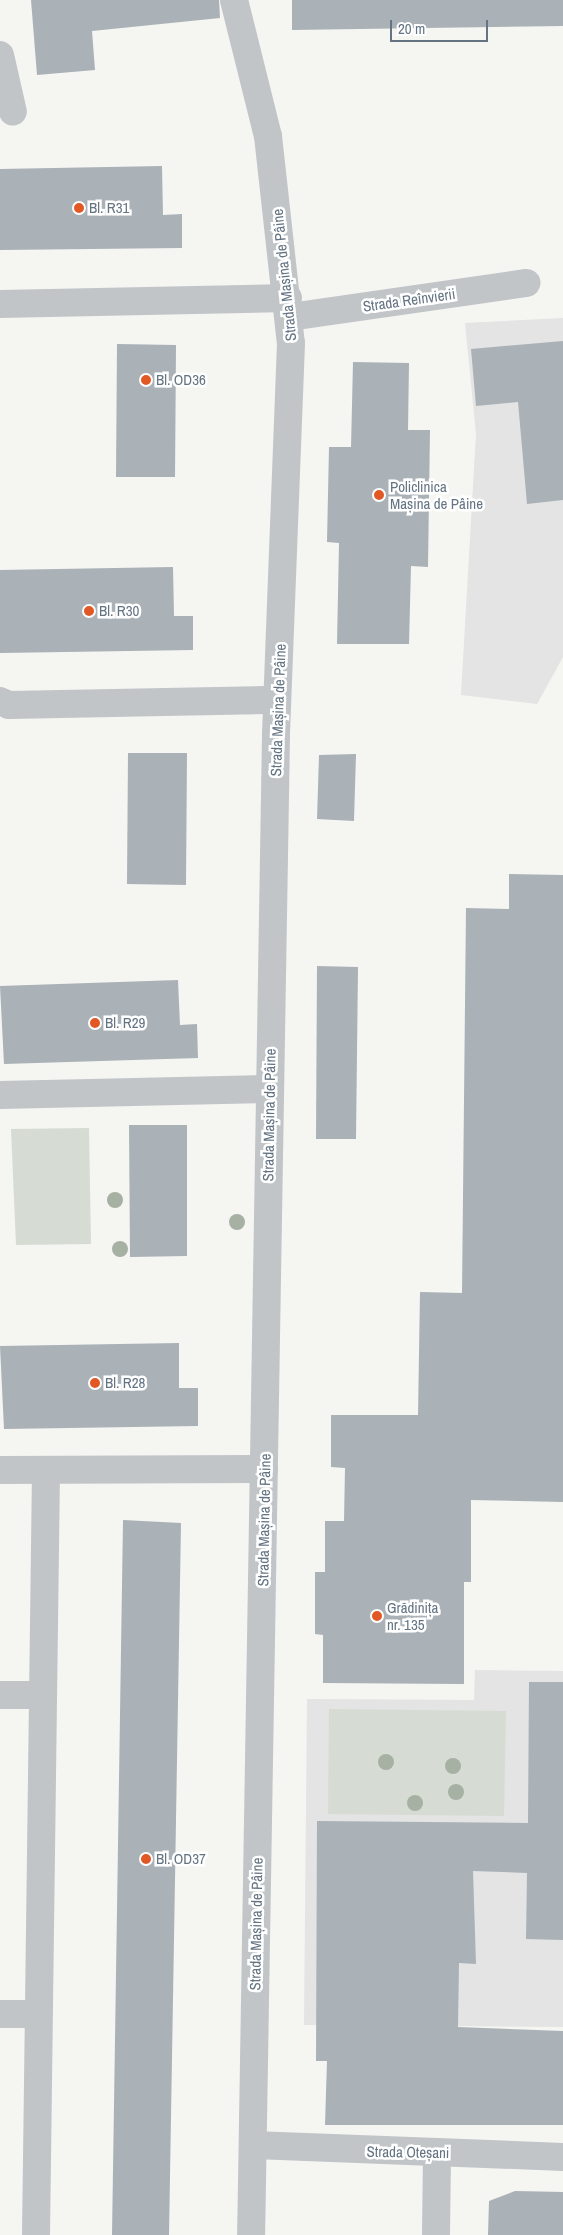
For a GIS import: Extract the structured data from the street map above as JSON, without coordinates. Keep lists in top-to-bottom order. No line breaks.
{"streets":{"street":["Strada Mașina de Pâine","Strada Reînvierii","Strada Oteșani"]},"crossings":[["Strada Mașina de Pâine","Strada Reînvierii"],["Strada Mașina de Pâine","Strada Oteșani"]],"places":["Bl. R31","Bl. OD36","Policlinica Mașina de Pâine","Bl. R30","Bl. R29","Bl. R28","Grădinița nr. 135","Bl. OD37"],"scale_bar":"20 m"}
